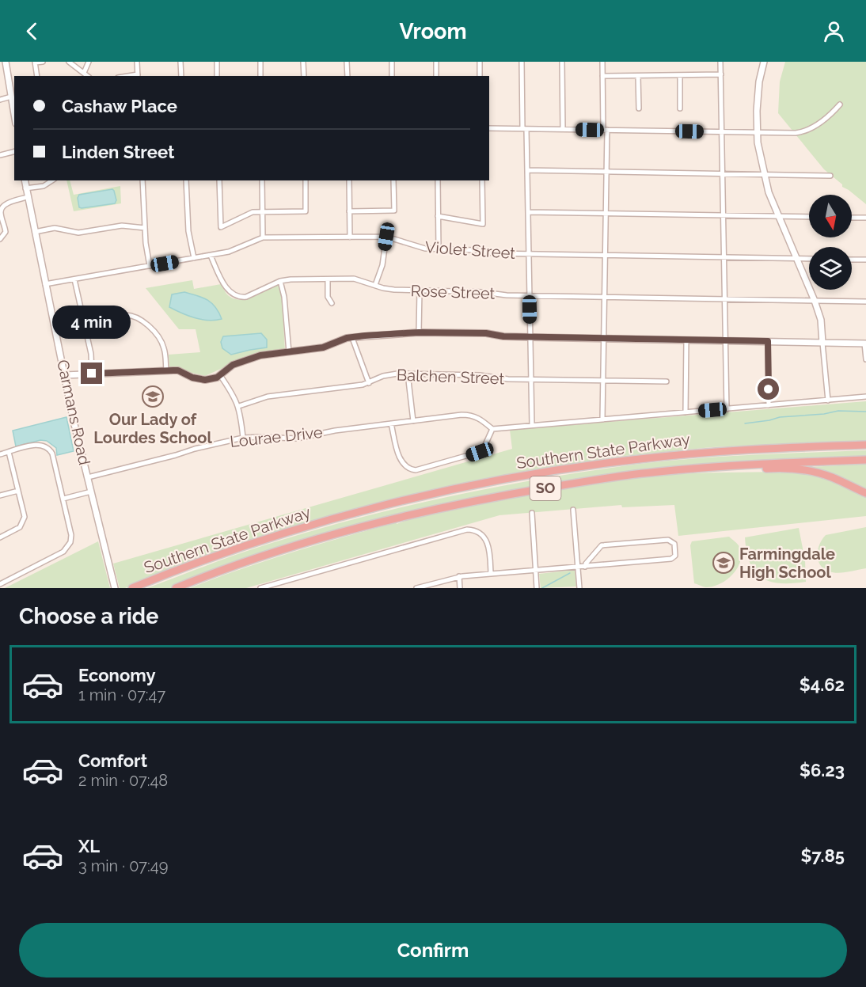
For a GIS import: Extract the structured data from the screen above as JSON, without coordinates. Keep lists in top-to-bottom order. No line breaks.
{"streets":{"highway":["Southern State Parkway","SO"],"street":["Violet Street","Rose Street","Balchen Street","Carmans Road","Lourae Drive"]},"crossings":[["Violet Street","Rose Street"],["Violet Street","Carmans Road"],["Carmans Road","Lourae Drive"]],"places":{"school or university":["Our Lady of Lourdes School","Farmingdale High School"]},"north":"bottom","page":{"header":"Vroom","banner":["Cashaw Place","Linden Street"],"bubble":"4 min","heading":"Choose a ride","list":[{"name":"Economy","note":"1 min · 07:47","value":"$4.62"},{"name":"Comfort","note":"2 min · 07:48","value":"$6.23"},{"name":"XL","note":"3 min · 07:49","value":"$7.85"}],"buttons":"Confirm"}}
